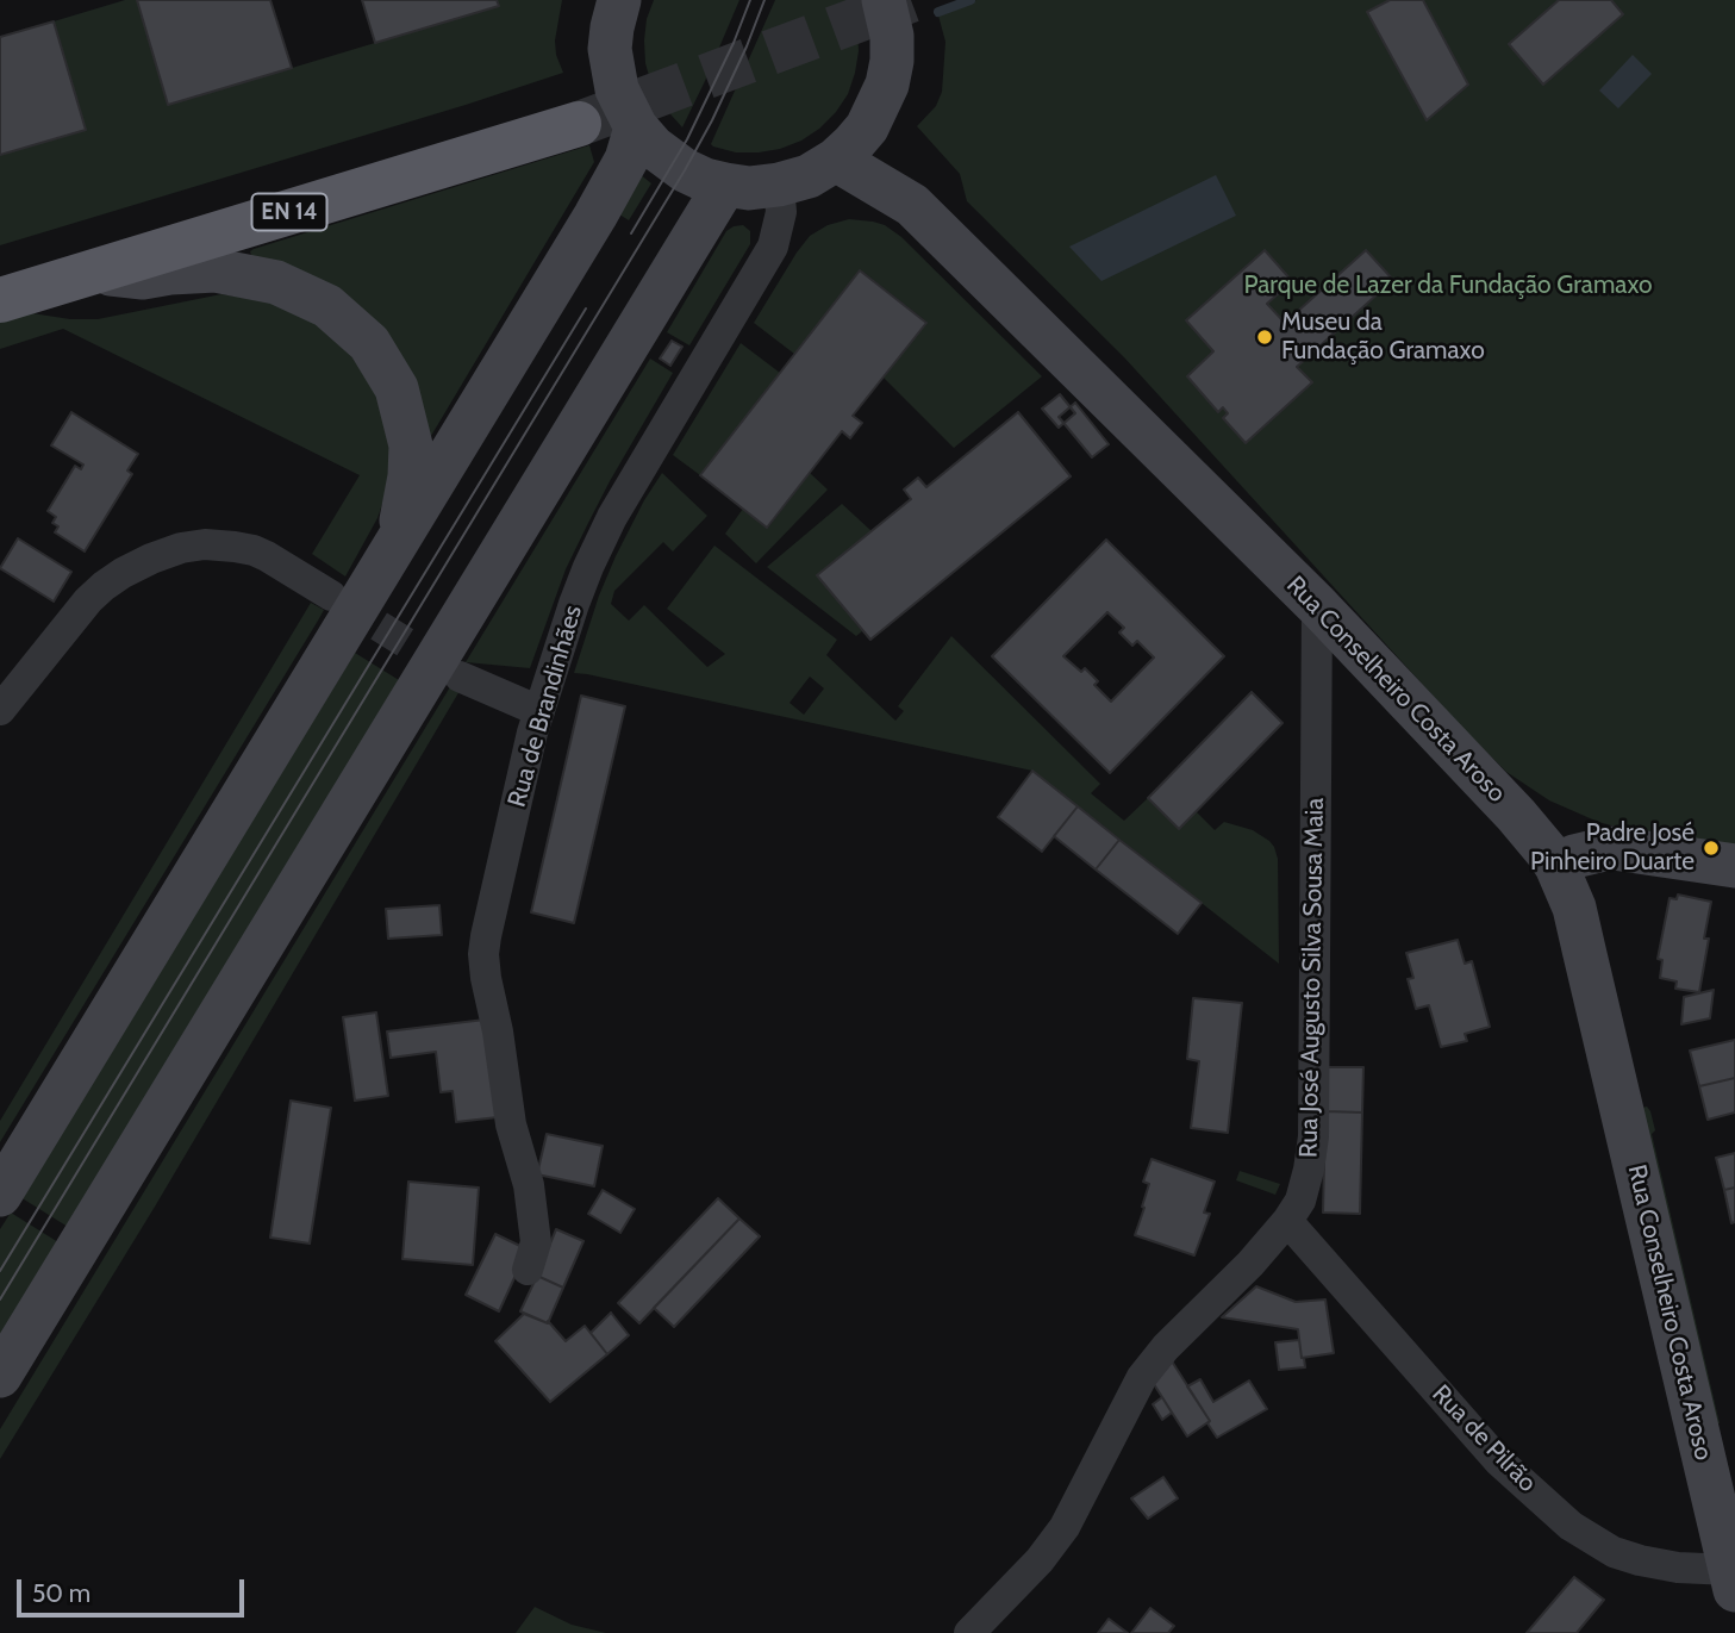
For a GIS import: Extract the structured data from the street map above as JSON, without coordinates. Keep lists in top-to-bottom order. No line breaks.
{"streets":{"highway":["EN 14"],"main road":["Rua Conselheiro Costa Aroso"],"street":["Rua de Brandinhães","Rua José Augusto Silva Sousa Maia","Rua de Pilrão"]},"crossings":[["Rua Conselheiro Costa Aroso","Rua José Augusto Silva Sousa Maia"],["Rua Conselheiro Costa Aroso","Rua de Pilrão"],["Rua José Augusto Silva Sousa Maia","Rua de Pilrão"]],"parks":["Parque de Lazer da Fundação Gramaxo"],"places":["Museu da Fundação Gramaxo","Padre José Pinheiro Duarte"],"scale_bar":"50 m"}
